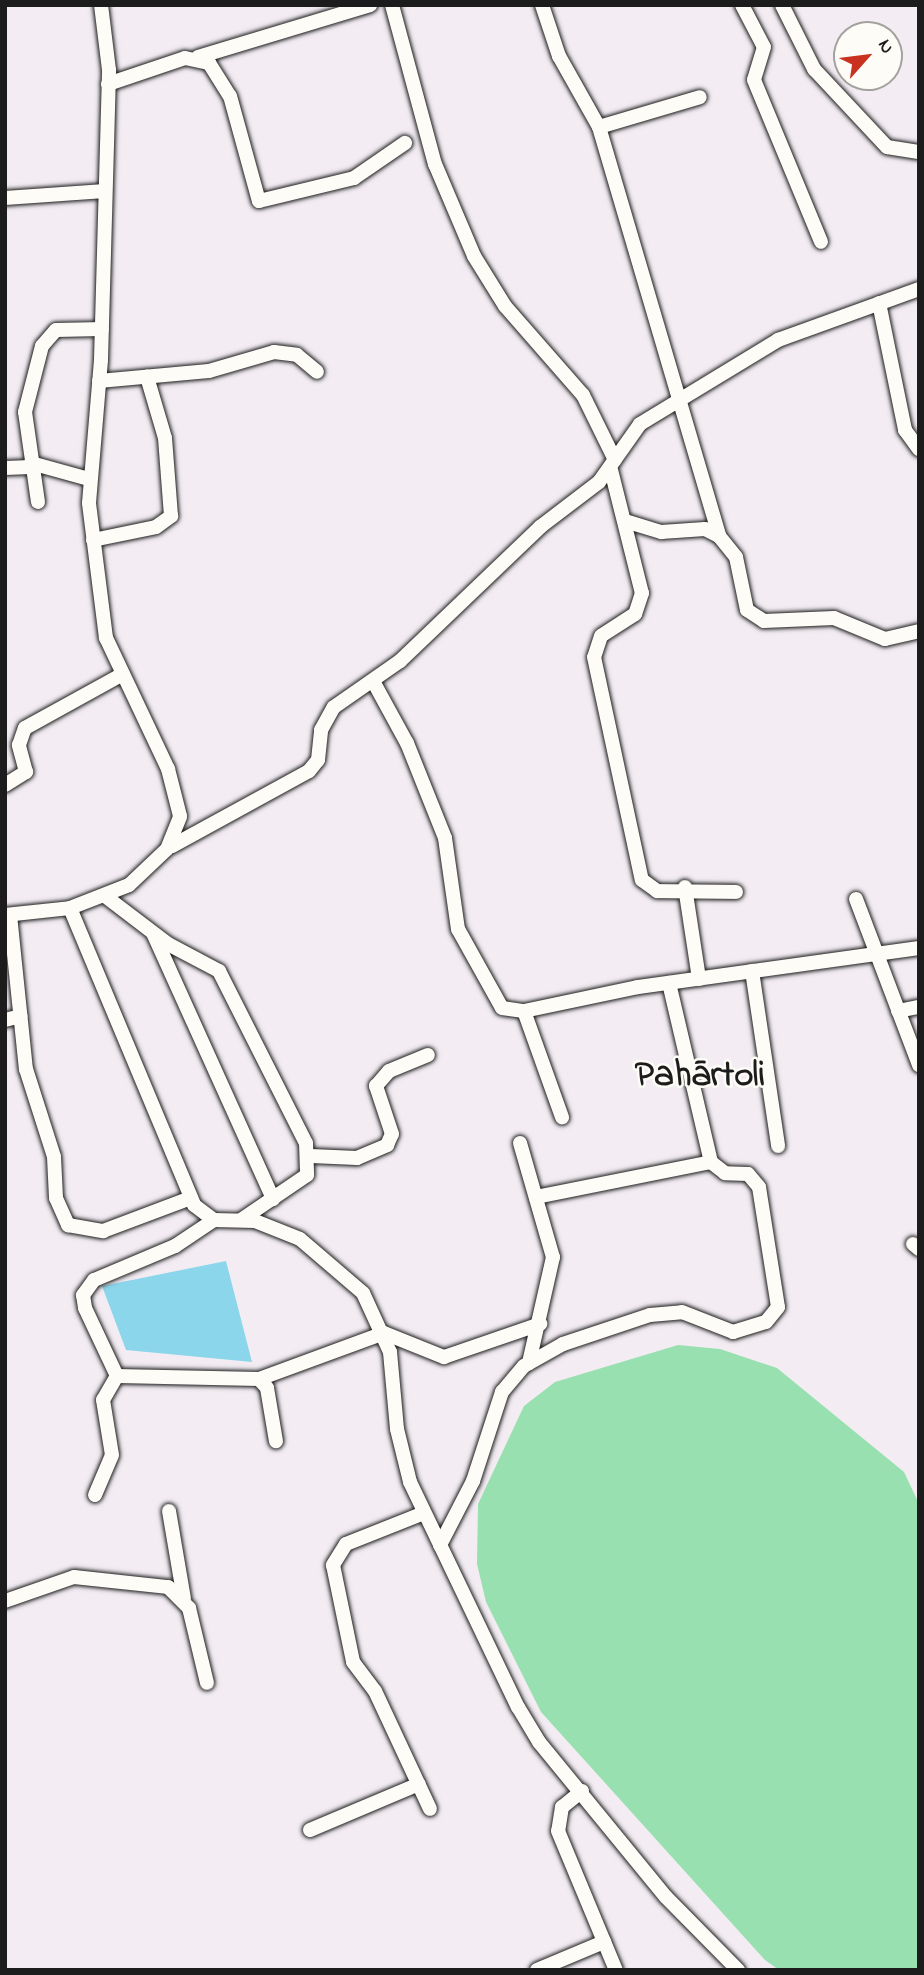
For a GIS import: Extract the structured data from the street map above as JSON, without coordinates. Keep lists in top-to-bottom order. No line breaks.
{"districts":["Pahārtoli"],"north":"top right"}
